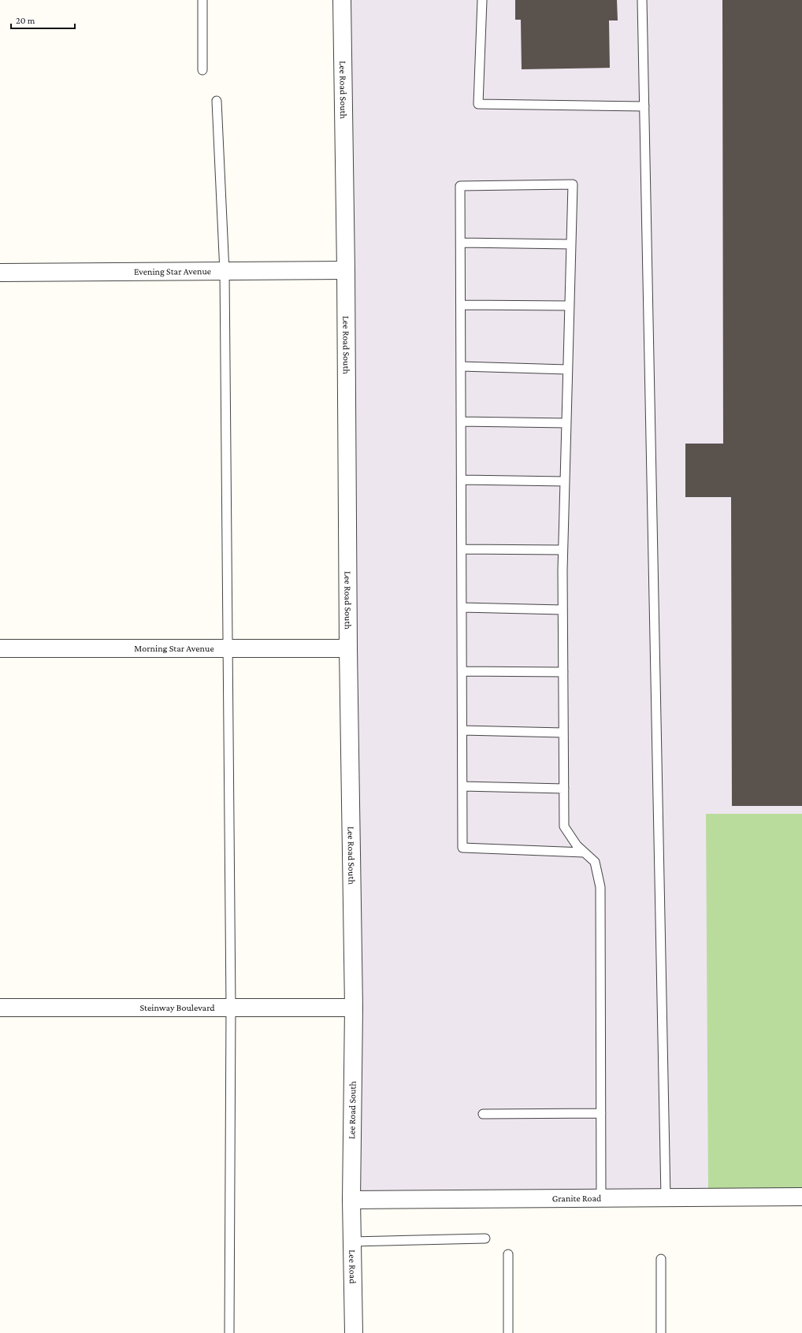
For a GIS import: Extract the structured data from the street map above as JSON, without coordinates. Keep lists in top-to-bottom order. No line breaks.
{"streets":{"street":["Lee Road South","Evening Star Avenue","Morning Star Avenue","Steinway Boulevard","Granite Road","Lee Road"]},"crossings":[["Lee Road South","Evening Star Avenue"],["Lee Road South","Morning Star Avenue"],["Lee Road South","Steinway Boulevard"],["Lee Road South","Granite Road"],["Lee Road South","Lee Road"],["Granite Road","Lee Road"]],"scale_bar":"20 m"}
